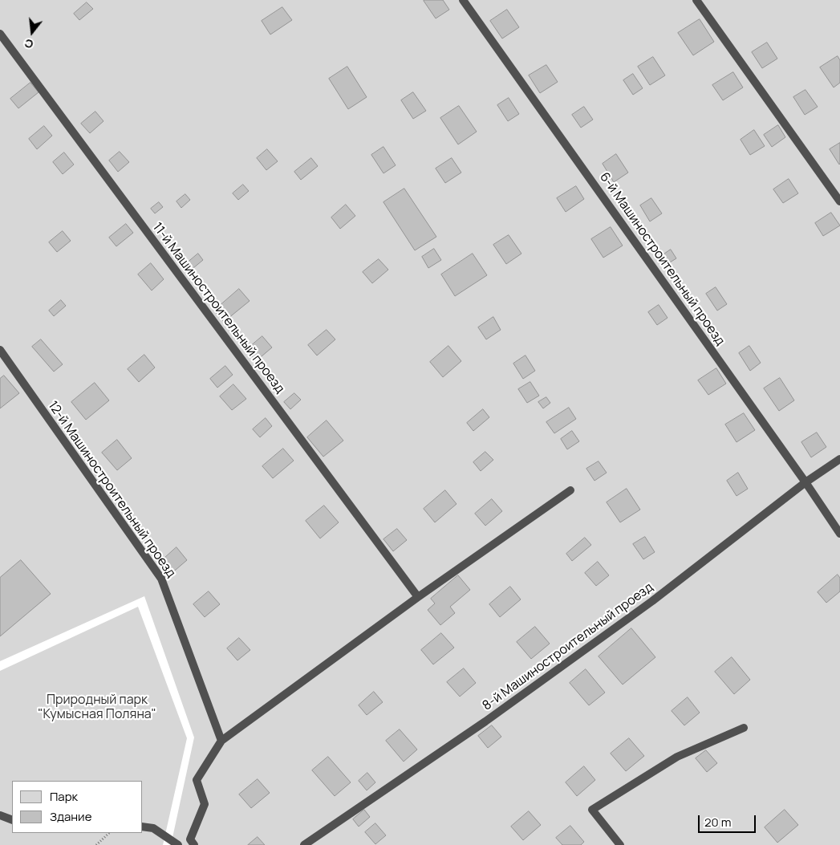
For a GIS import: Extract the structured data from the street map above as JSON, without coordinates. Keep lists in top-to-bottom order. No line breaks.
{"streets":{"lane":["6-й Машиностроительный проезд","11-й Машиностроительный проезд","12-й Машиностроительный проезд","8-й Машиностроительный проезд"]},"crossings":[["6-й Машиностроительный проезд","8-й Машиностроительный проезд"]],"parks":["Природный парк \"Кумысная Поляна\""],"legend":["Парк","Здание"],"scale_bar":"20 m","north":"bottom"}
